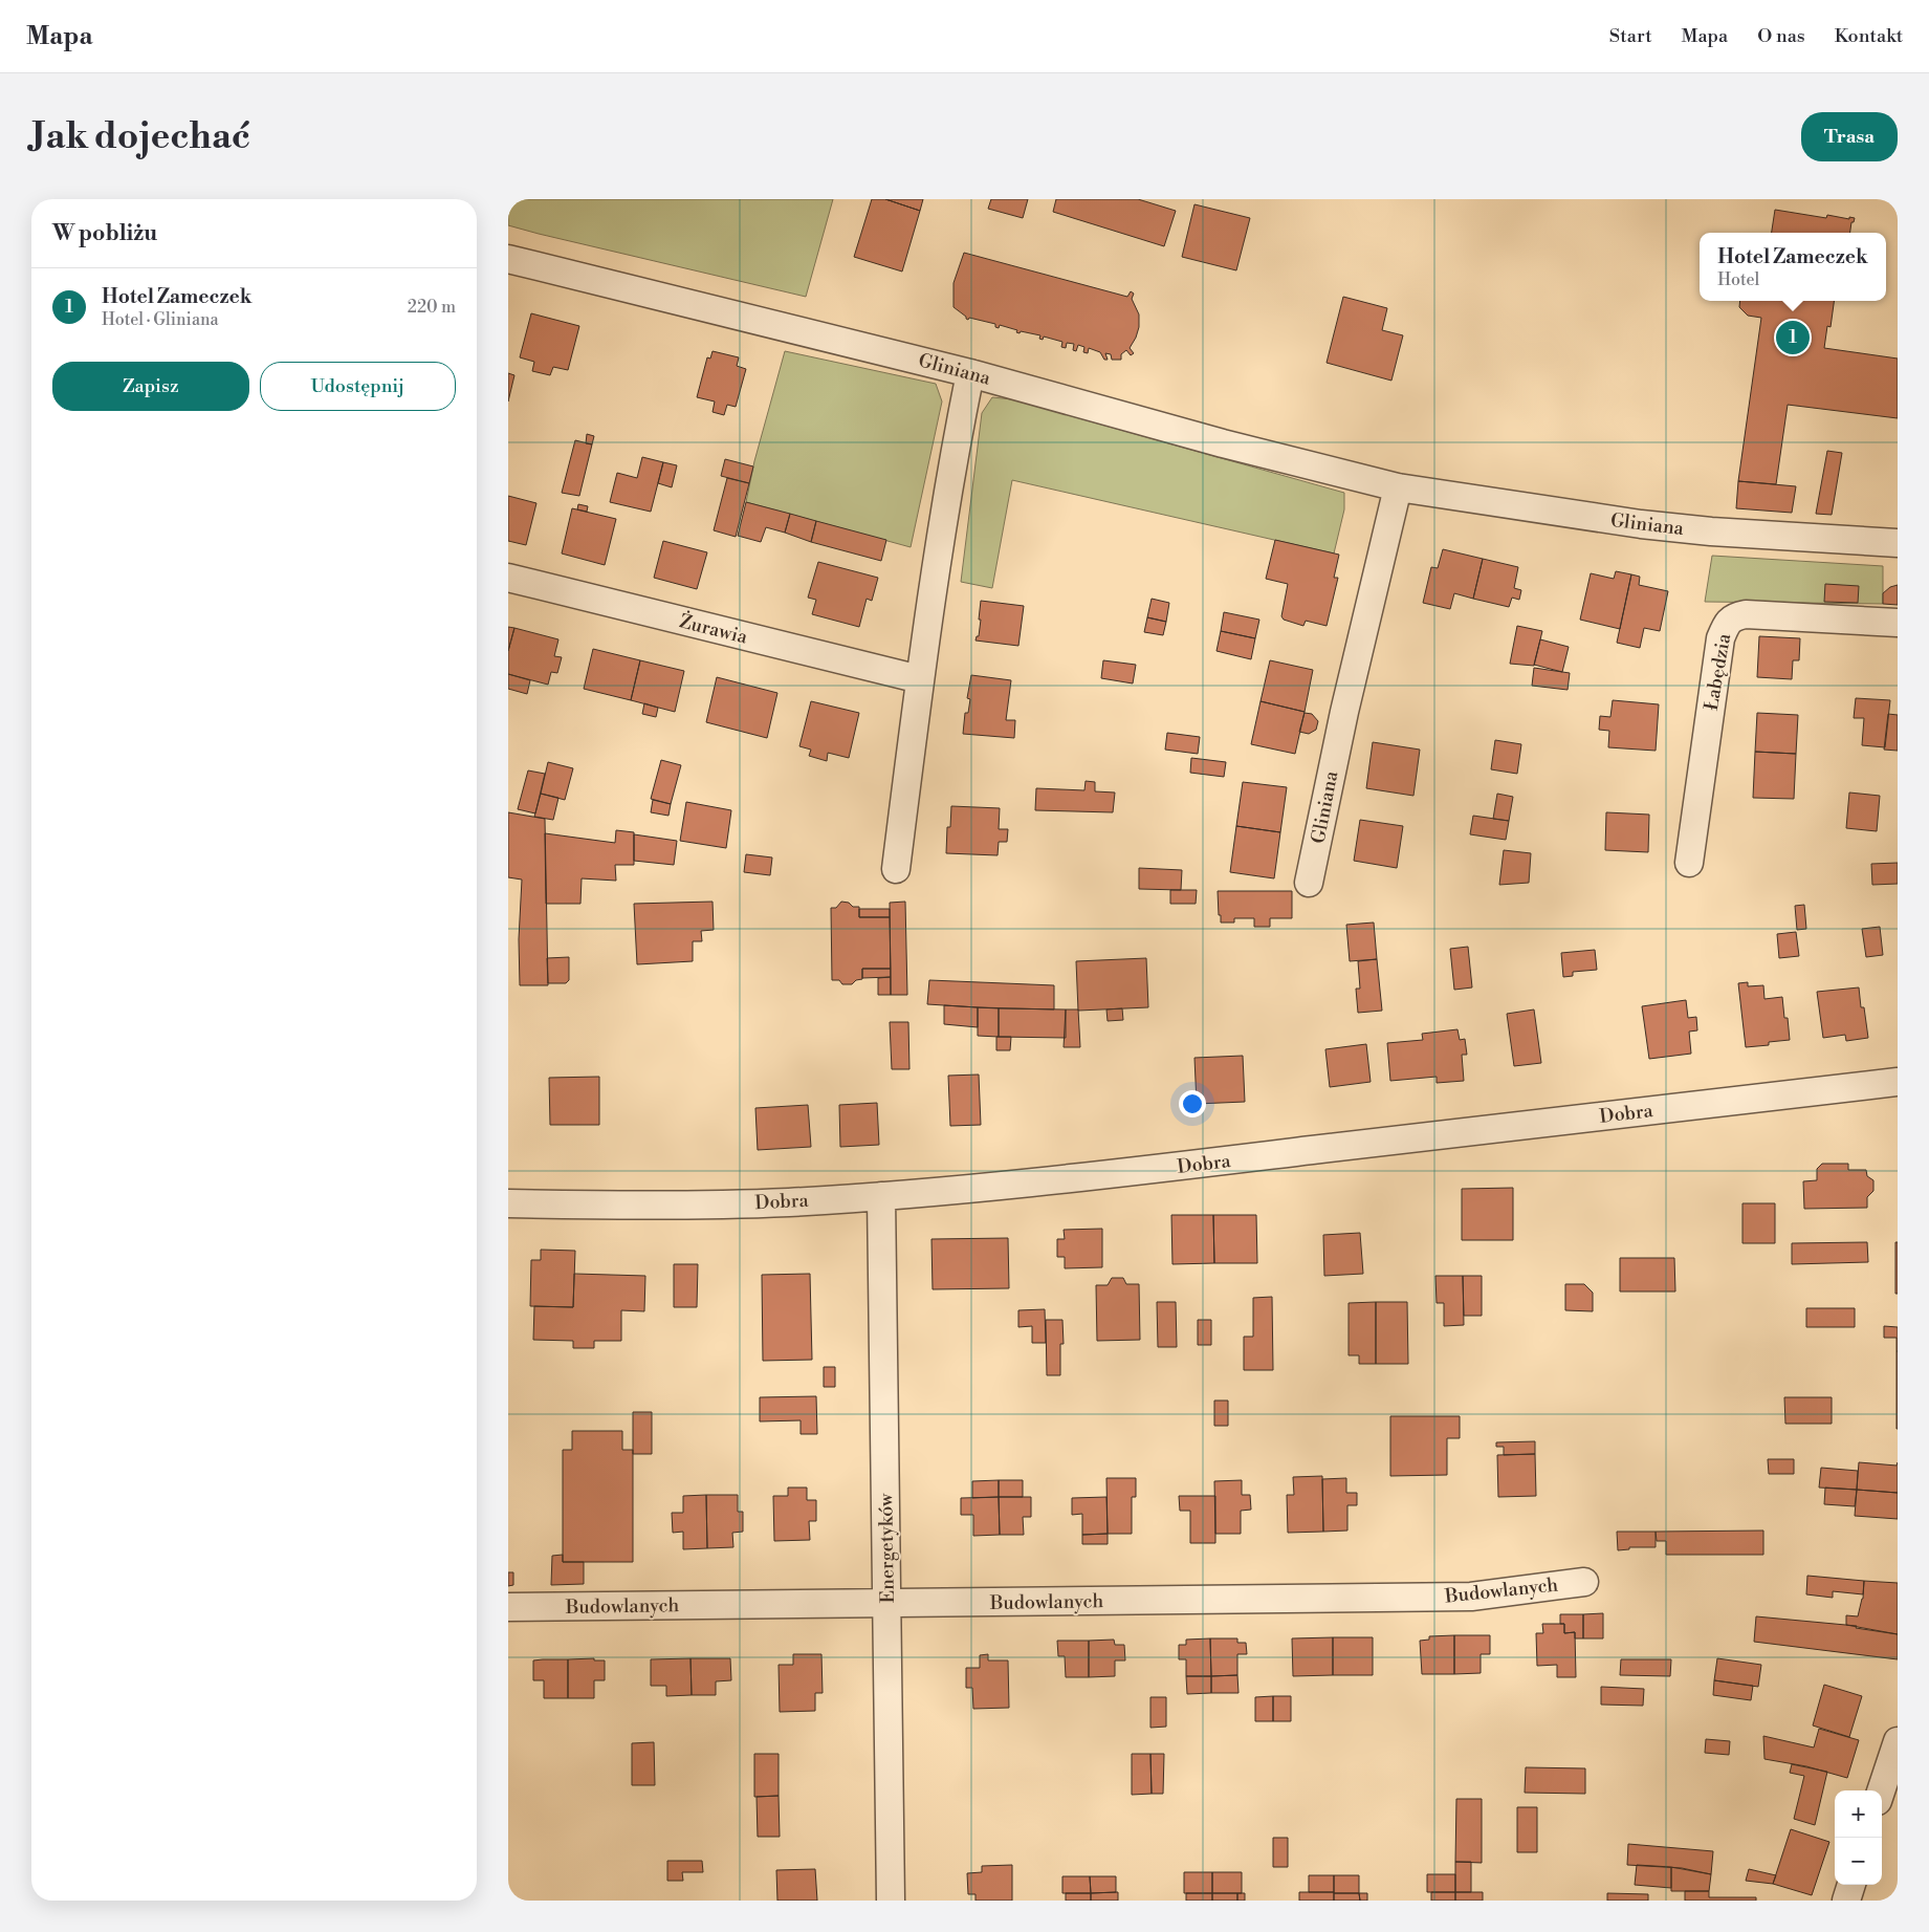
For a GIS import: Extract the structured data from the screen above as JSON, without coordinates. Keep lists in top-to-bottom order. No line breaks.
{"streets":{"street":["Gliniana","Żurawia","Łabędzia","Dobra","Energetyków","Budowlanych"]},"crossings":[["Dobra","Energetyków"],["Energetyków","Budowlanych"]],"page":{"header":"Mapa","nav":["Start","Mapa","O nas","Kontakt"],"buttons":["Trasa",["Zapisz","Udostępnij"]],"title":"Jak dojechać","heading":"W pobliżu","popup":["Hotel Zameczek","Hotel"],"list":[{"mark":"1","name":"Hotel Zameczek","note":"Hotel · Gliniana","value":"220 m"}],"pins":"1","map_buttons":["+","−"]}}
